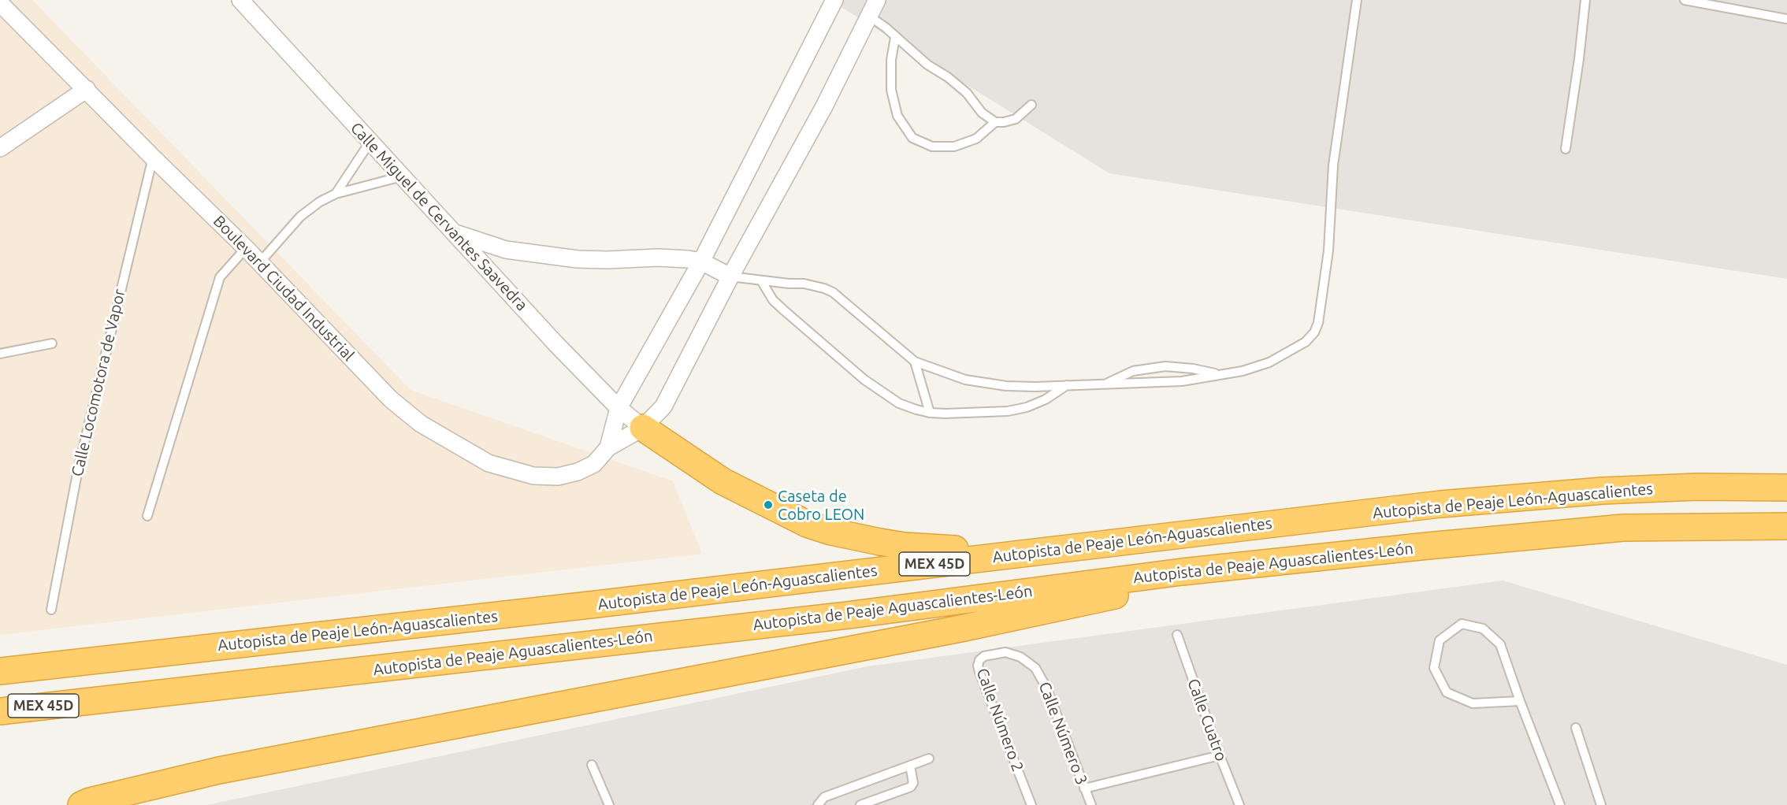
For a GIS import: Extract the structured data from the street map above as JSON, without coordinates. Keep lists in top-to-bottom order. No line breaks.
{"streets":{"highway":["Autopista de Peaje León-Aguascalientes","Autopista de Peaje Aguascalientes-León","MEX 45D"],"street":["Calle Miguel de Cervantes Saavedra","Boulevard Ciudad Industrial"],"lane":["Calle Locomotora de Vapor","Calle Número 2","Calle Cuatro","Calle Número 3"]},"crossings":[["Calle Miguel de Cervantes Saavedra","Boulevard Ciudad Industrial"],["Boulevard Ciudad Industrial","Calle Locomotora de Vapor"],["Calle Número 2","Calle Número 3"]],"places":["Caseta de Cobro LEON"]}
